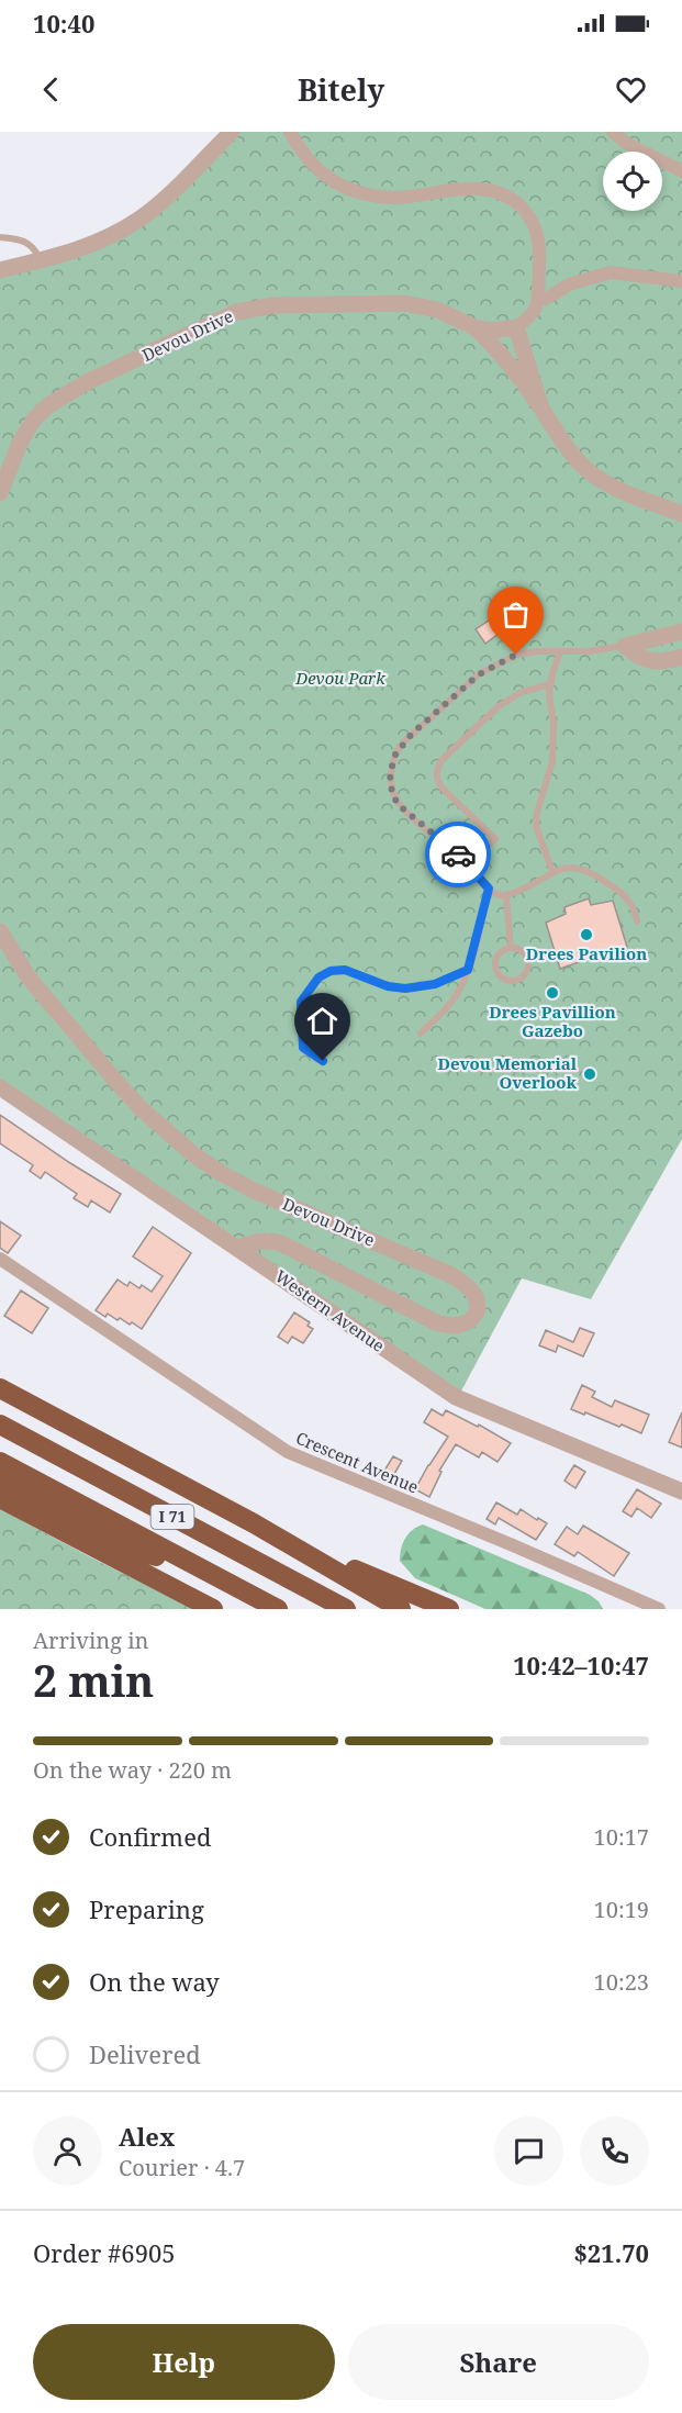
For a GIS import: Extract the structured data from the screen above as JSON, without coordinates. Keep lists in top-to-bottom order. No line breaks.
{"streets":{"highway":["I 71"],"street":["Devou Drive","Western Avenue","Crescent Avenue"]},"crossings":[["Devou Drive","Western Avenue"]],"parks":["Devou Park"],"places":["Drees Pavilion","Drees Pavillion Gazebo","Devou Memorial Overlook"],"page":{"status":"10:40","header":"Bitely","heading":["2 min","Arriving in","10:42–10:47"],"panel":["Alex","Courier · 4.7","Order #6905","$21.70"],"bar":"On the way · 220 m","list":[["Confirmed","10:17"],["Preparing","10:19"],["On the way","10:23"],"Delivered"],"buttons":["Help","Share"]}}
